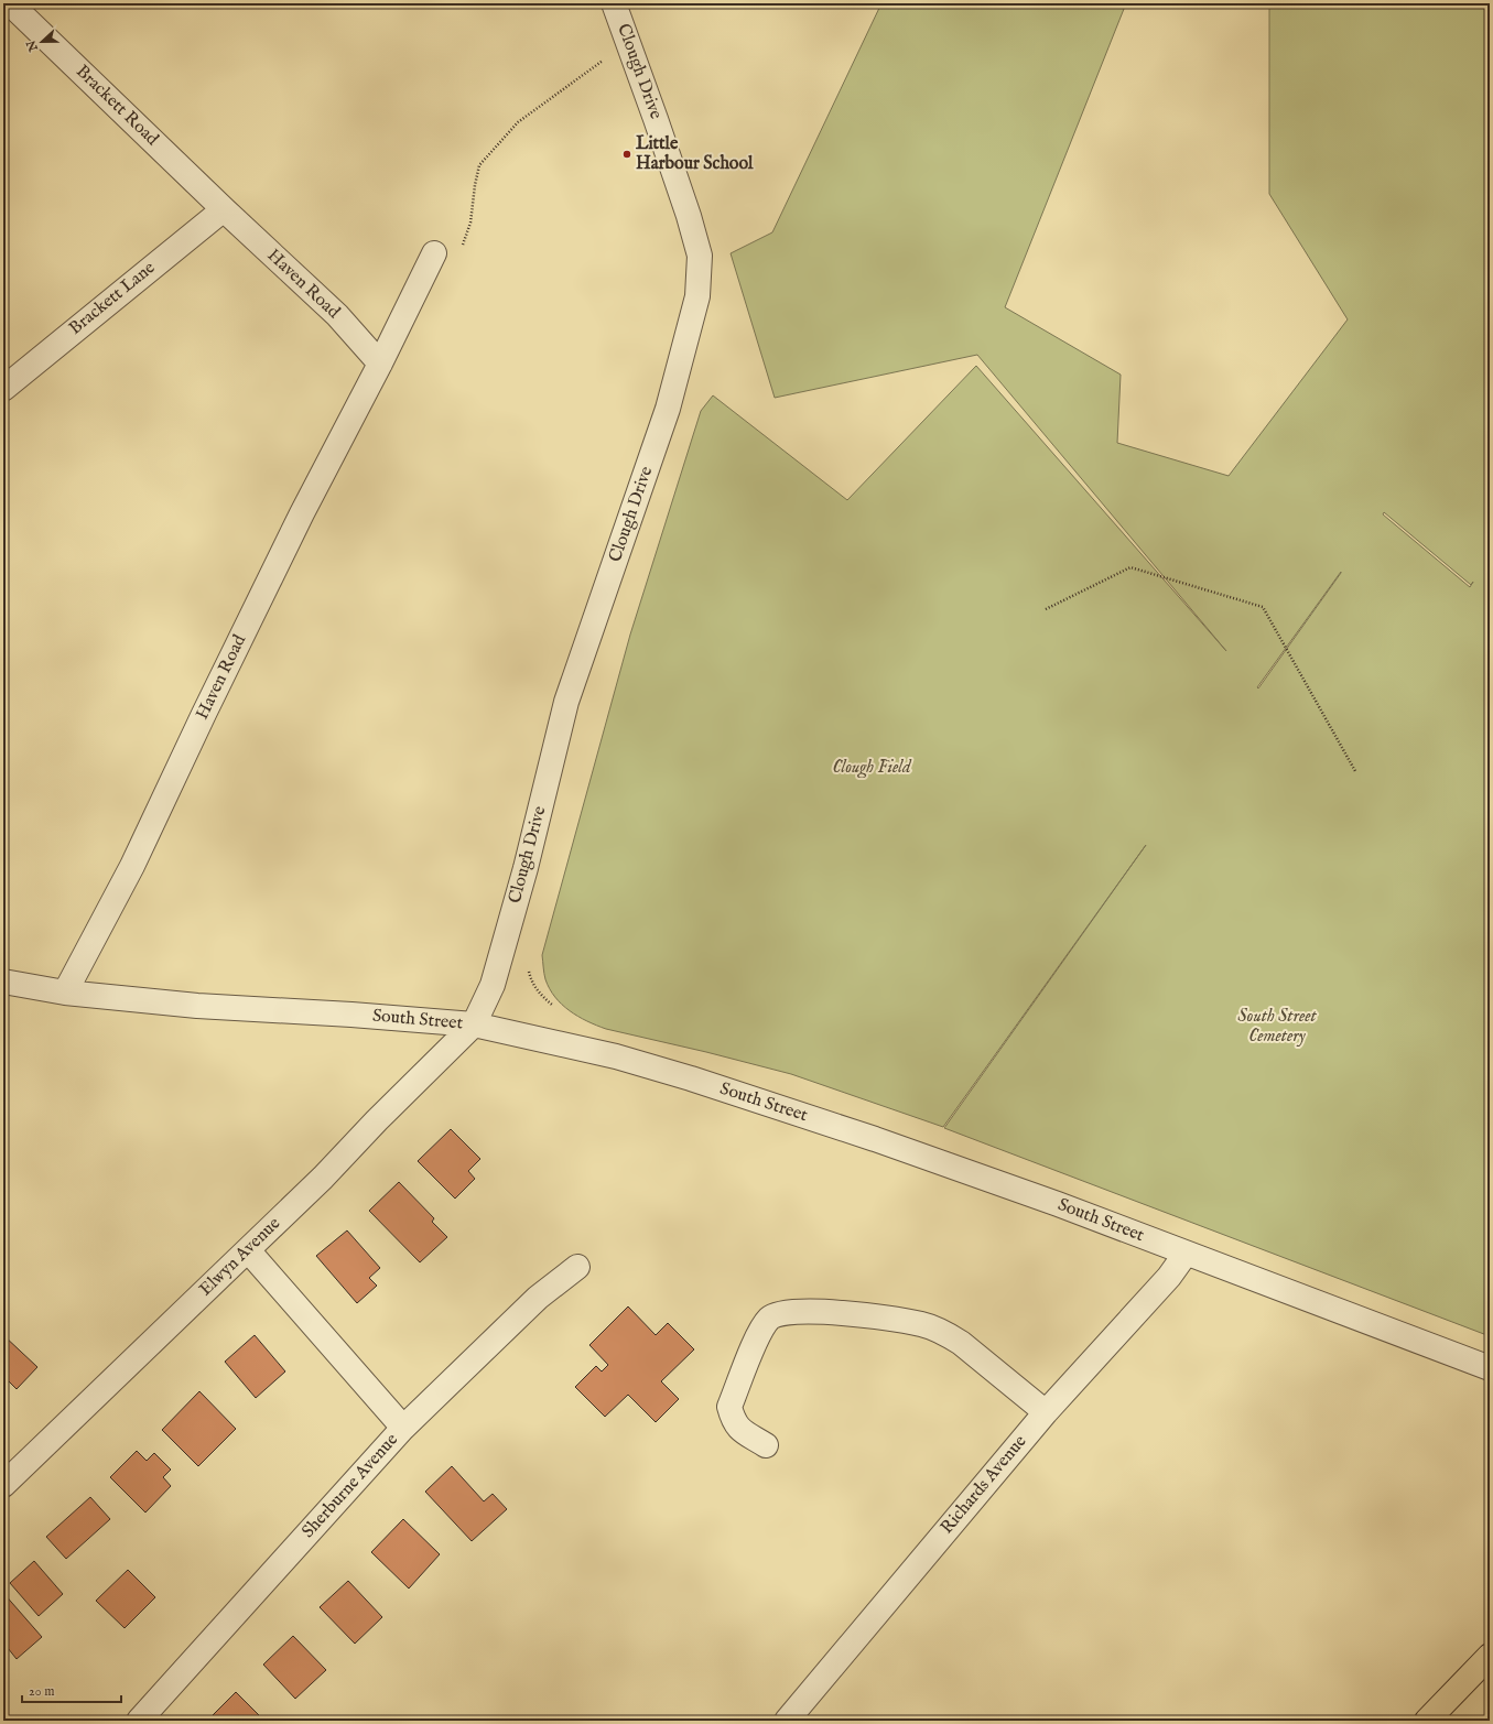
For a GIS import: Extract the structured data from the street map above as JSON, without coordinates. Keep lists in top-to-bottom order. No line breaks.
{"streets":{"street":["Clough Drive","Brackett Road","Haven Road","Brackett Lane","South Street","Elwyn Avenue","Richards Avenue","Sherburne Avenue"]},"crossings":[["Clough Drive","South Street"],["Clough Drive","Elwyn Avenue"],["Brackett Road","Haven Road"],["Brackett Road","Brackett Lane"],["Haven Road","Brackett Lane"],["Haven Road","South Street"],["South Street","Elwyn Avenue"],["South Street","Richards Avenue"],["Elwyn Avenue","Sherburne Avenue"]],"parks":["Clough Field","South Street Cemetery"],"places":["Little Harbour School"],"scale_bar":"20 m","north":"left"}
